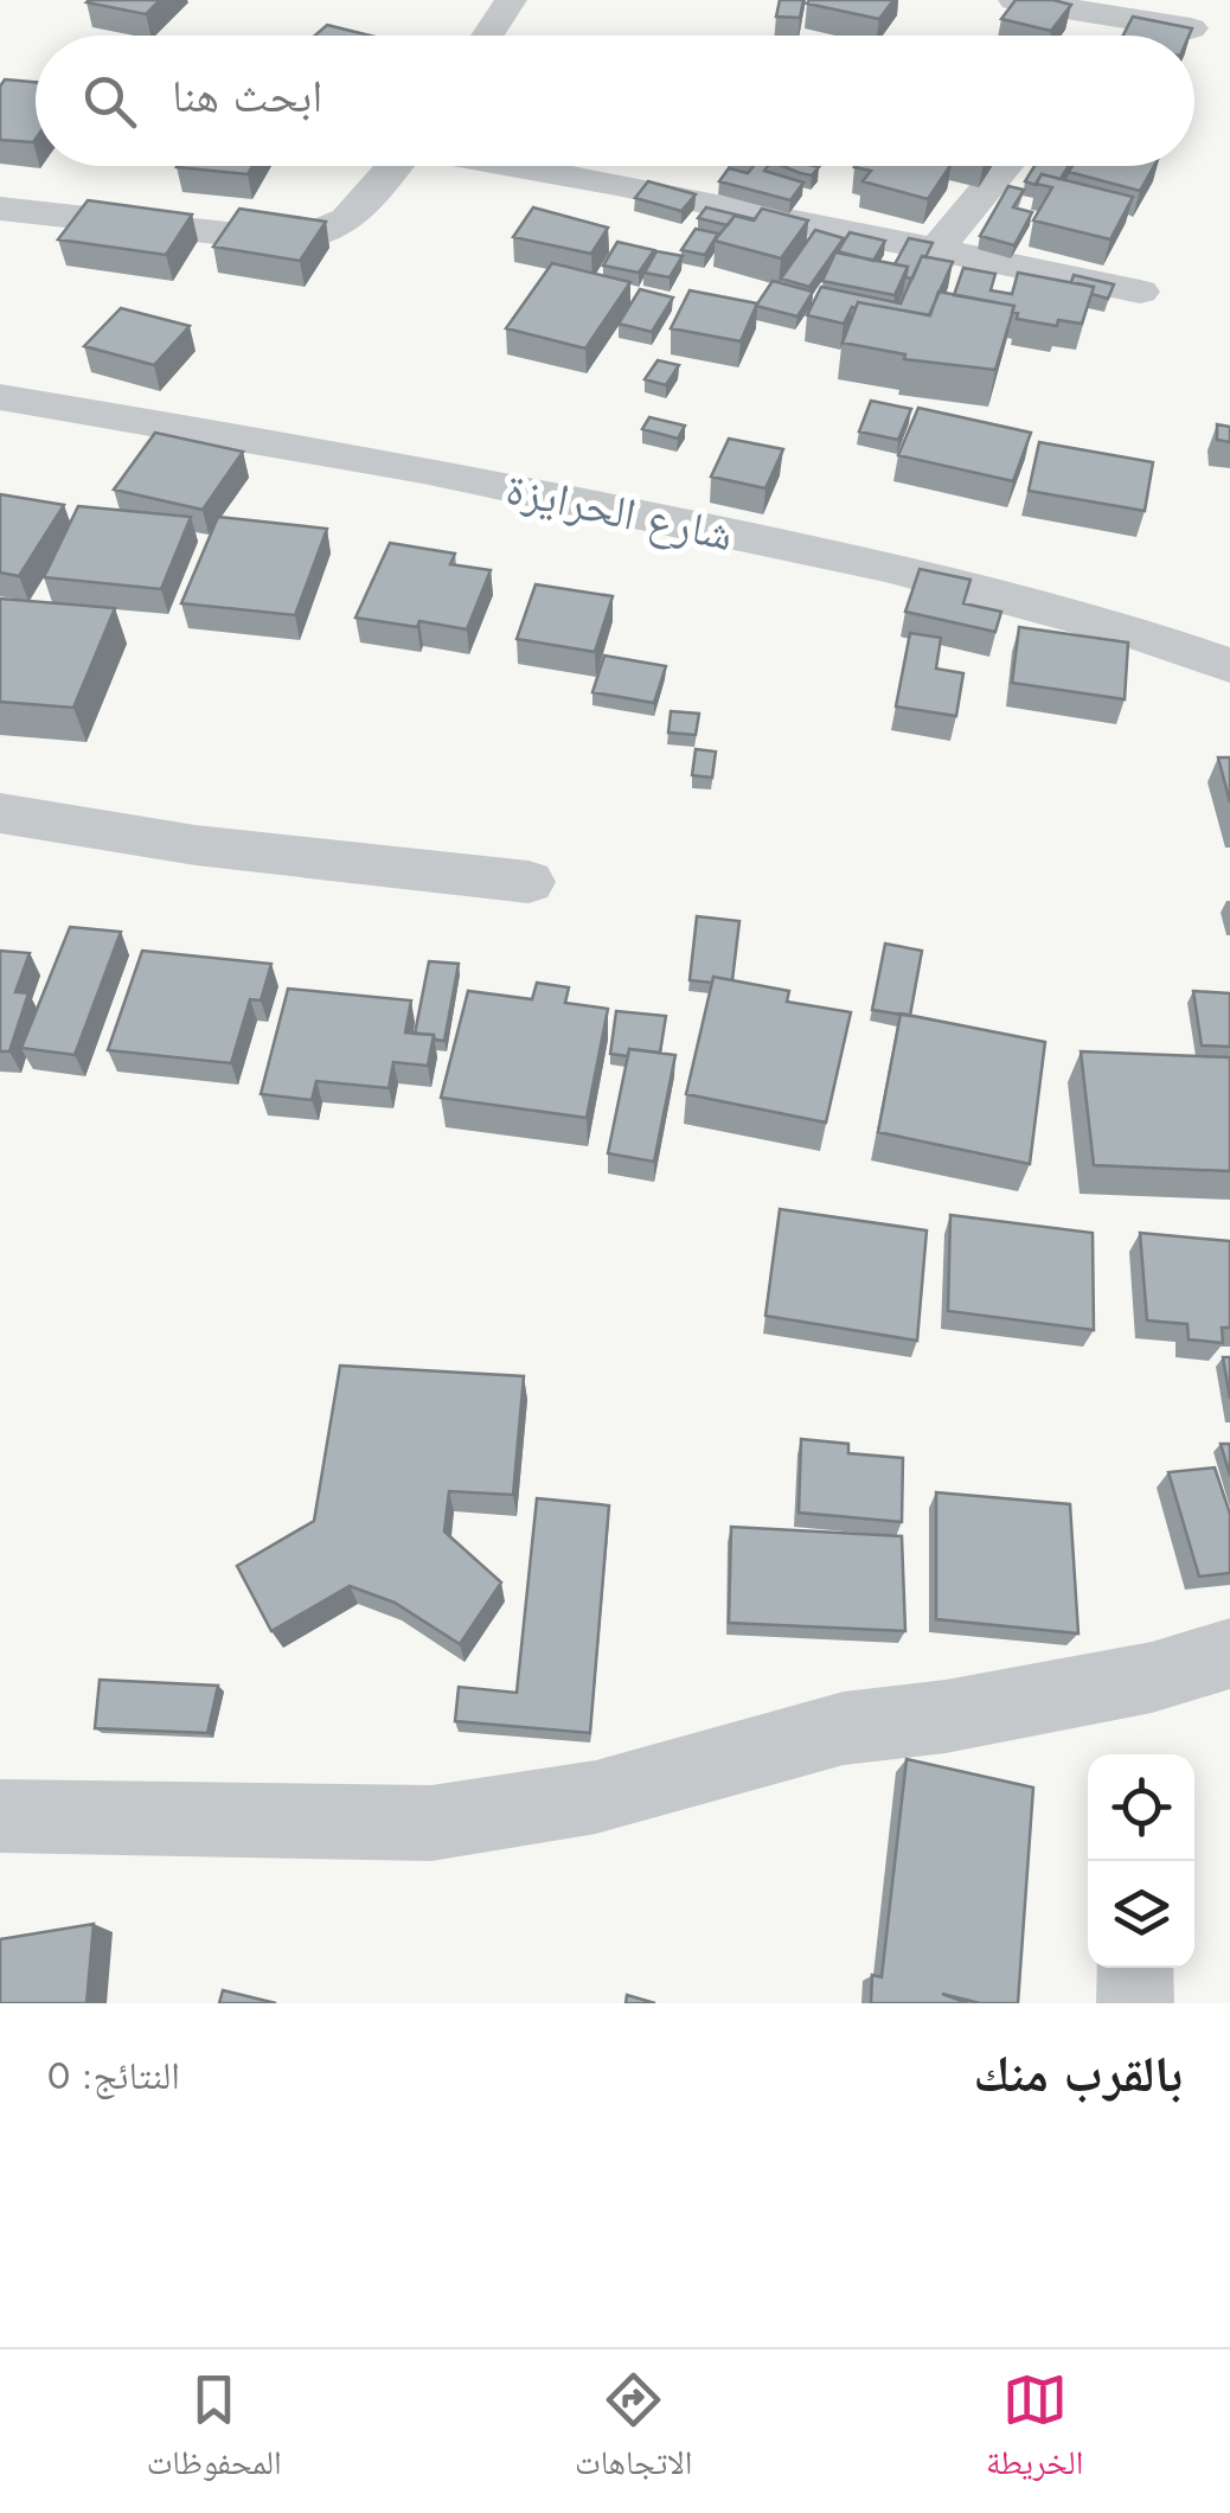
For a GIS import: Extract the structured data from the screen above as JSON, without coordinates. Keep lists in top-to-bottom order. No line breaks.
{"streets":{"street":["شارع الحرايزة"]},"page":{"search":"ابحث هنا","heading":["بالقرب منك","النتائج: 0"],"nav":["الخريطة","الاتجاهات","المحفوظات"]}}
